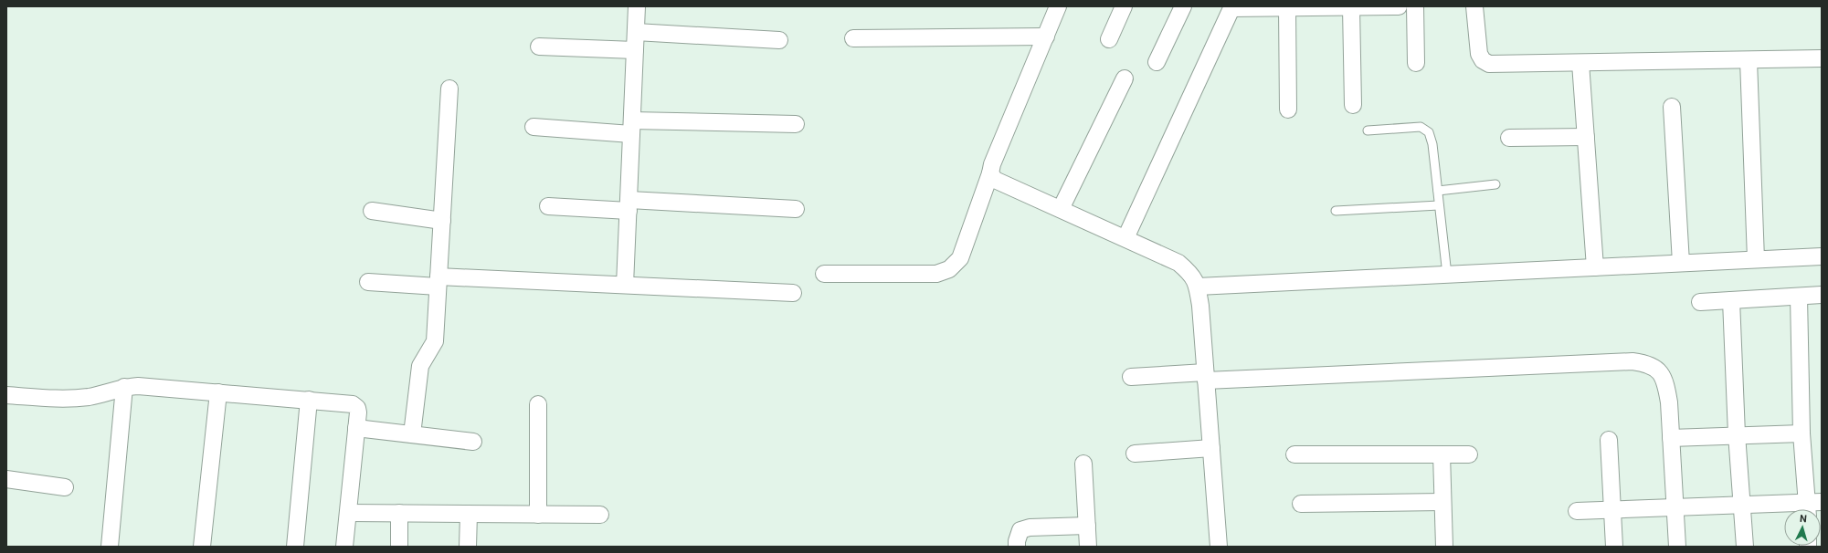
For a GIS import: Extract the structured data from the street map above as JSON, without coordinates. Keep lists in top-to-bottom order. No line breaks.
{"north":"top"}
